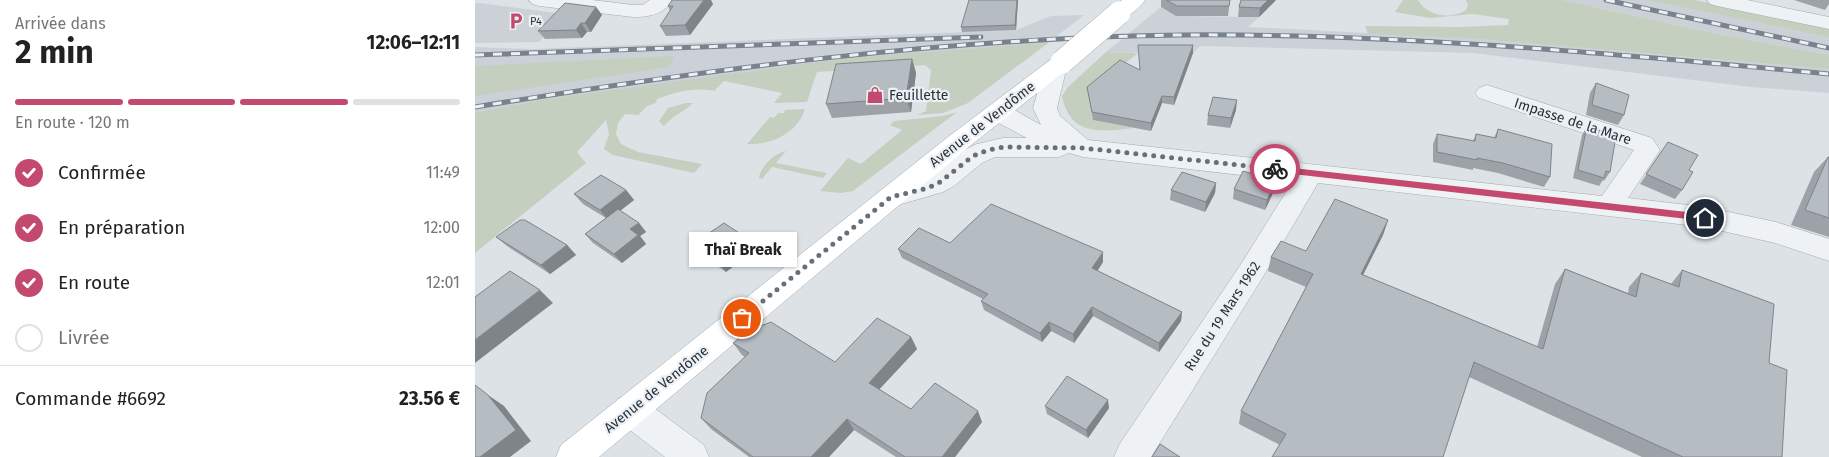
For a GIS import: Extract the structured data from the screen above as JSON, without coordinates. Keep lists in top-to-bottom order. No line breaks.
{"streets":{"main road":["Avenue de Vendôme"],"street":["Impasse de la Mare","Rue du 19 Mars 1962"]},"places":{"parking":["P4"],"shop":["Feuillette"],"other":["Thaï Break"]},"page":{"heading":["2 min","Arrivée dans","12:06–12:11"],"panel":["Commande #6692","23.56 €"],"bar":"En route · 120 m","list":[["Confirmée","11:49"],["En préparation","12:00"],["En route","12:01"],"Livrée"],"bubble":"Thaï Break"}}
